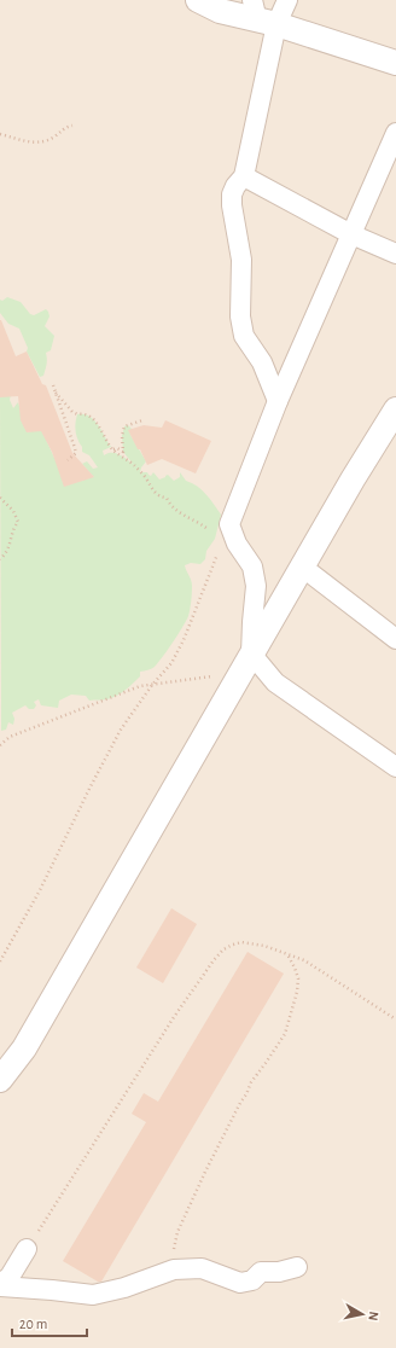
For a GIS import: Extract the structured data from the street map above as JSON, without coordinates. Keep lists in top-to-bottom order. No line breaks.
{"scale_bar":"20 m","north":"right"}
